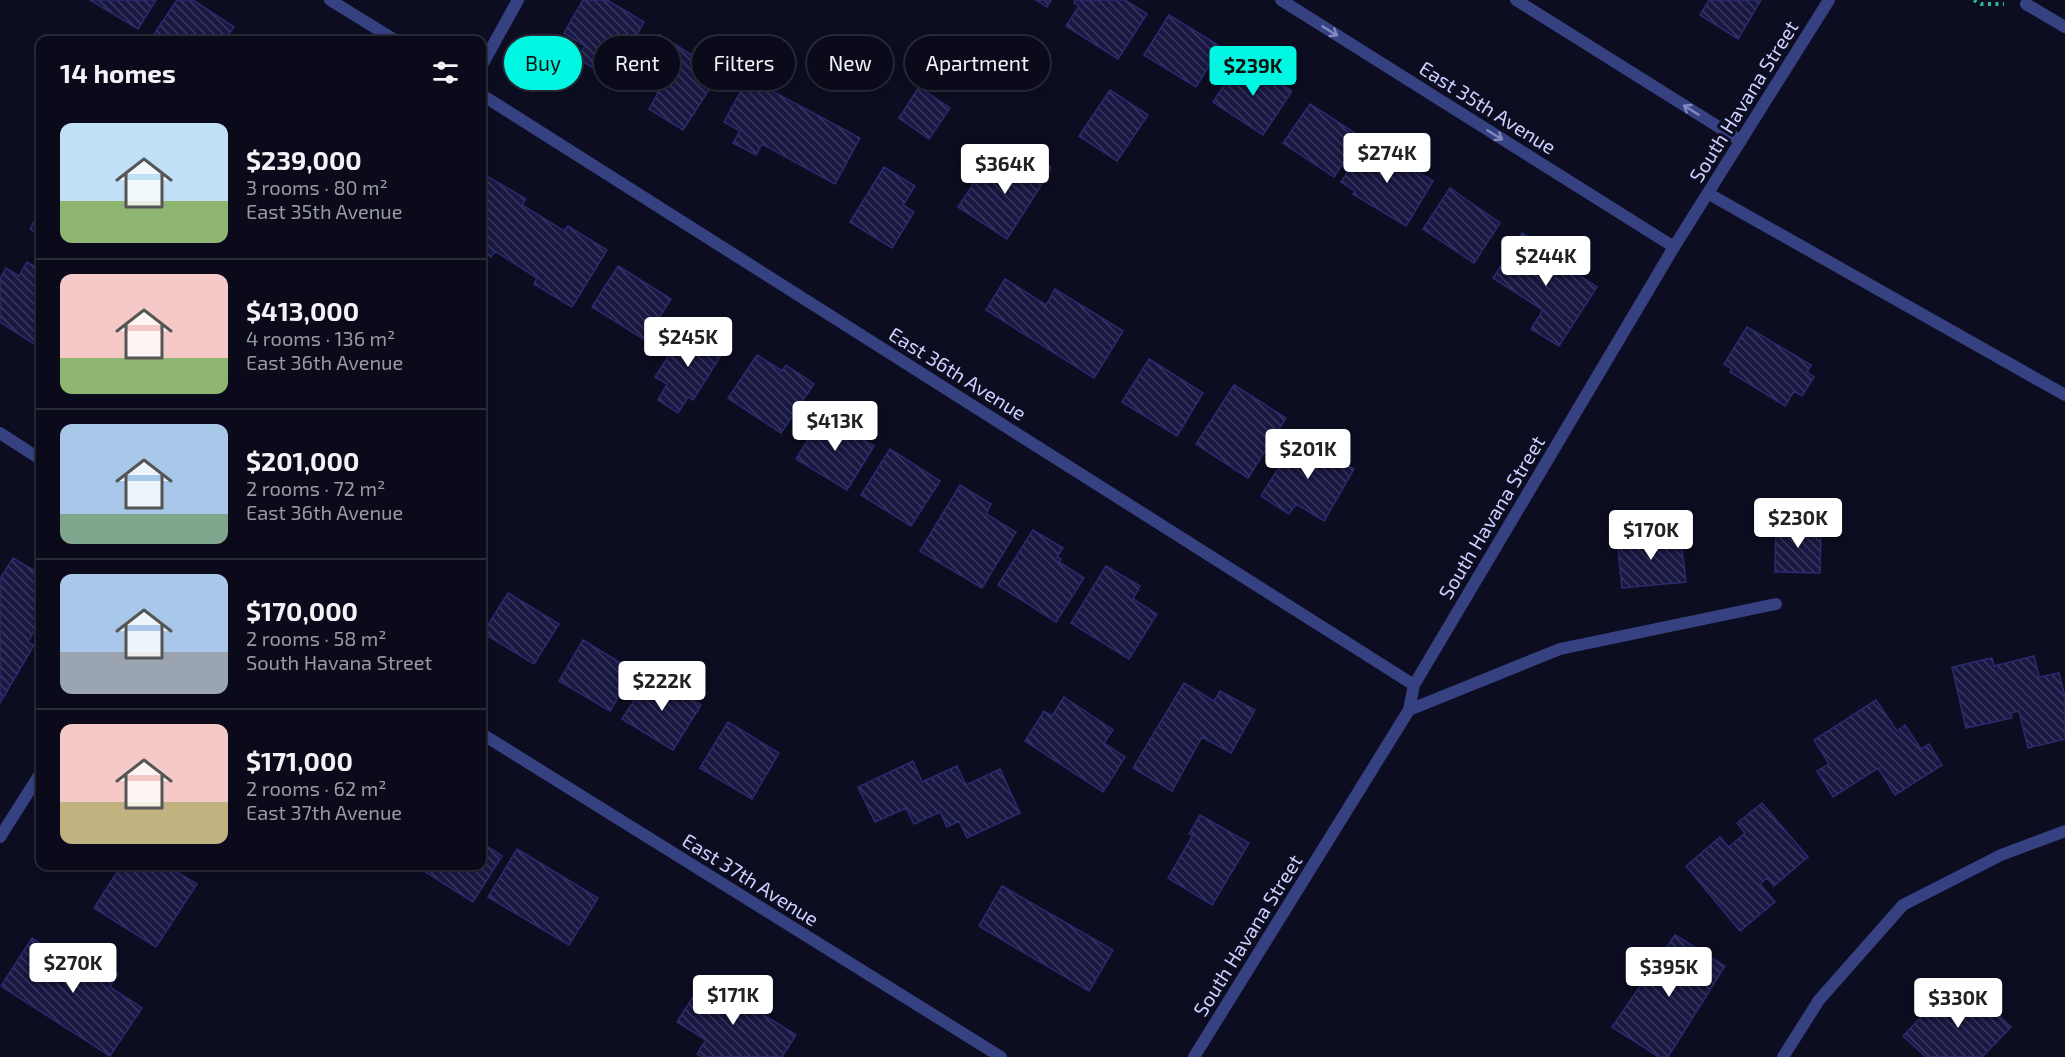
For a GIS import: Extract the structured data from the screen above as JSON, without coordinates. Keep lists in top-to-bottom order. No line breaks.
{"streets":{"street":["South Havana Street","East 35th Avenue","East 36th Avenue","East 37th Avenue"]},"crossings":[["South Havana Street","East 35th Avenue"],["South Havana Street","East 36th Avenue"]],"one_way":["East 35th Avenue"],"page":{"chip":["Buy","Rent","Filters","New","Apartment"],"heading":"14 homes","price":["$239K","$274K","$364K","$244K","$245K","$413K","$201K","$230K","$170K","$222K","$270K","$395K","$171K","$330K"],"list":[{"name":"$239,000","note":"3 rooms · 80 m² · East 35th Avenue"},{"name":"$413,000","note":"4 rooms · 136 m² · East 36th Avenue"},{"name":"$201,000","note":"2 rooms · 72 m² · East 36th Avenue"},{"name":"$170,000","note":"2 rooms · 58 m² · South Havana Street"},{"name":"$171,000","note":"2 rooms · 62 m² · East 37th Avenue"}]}}
